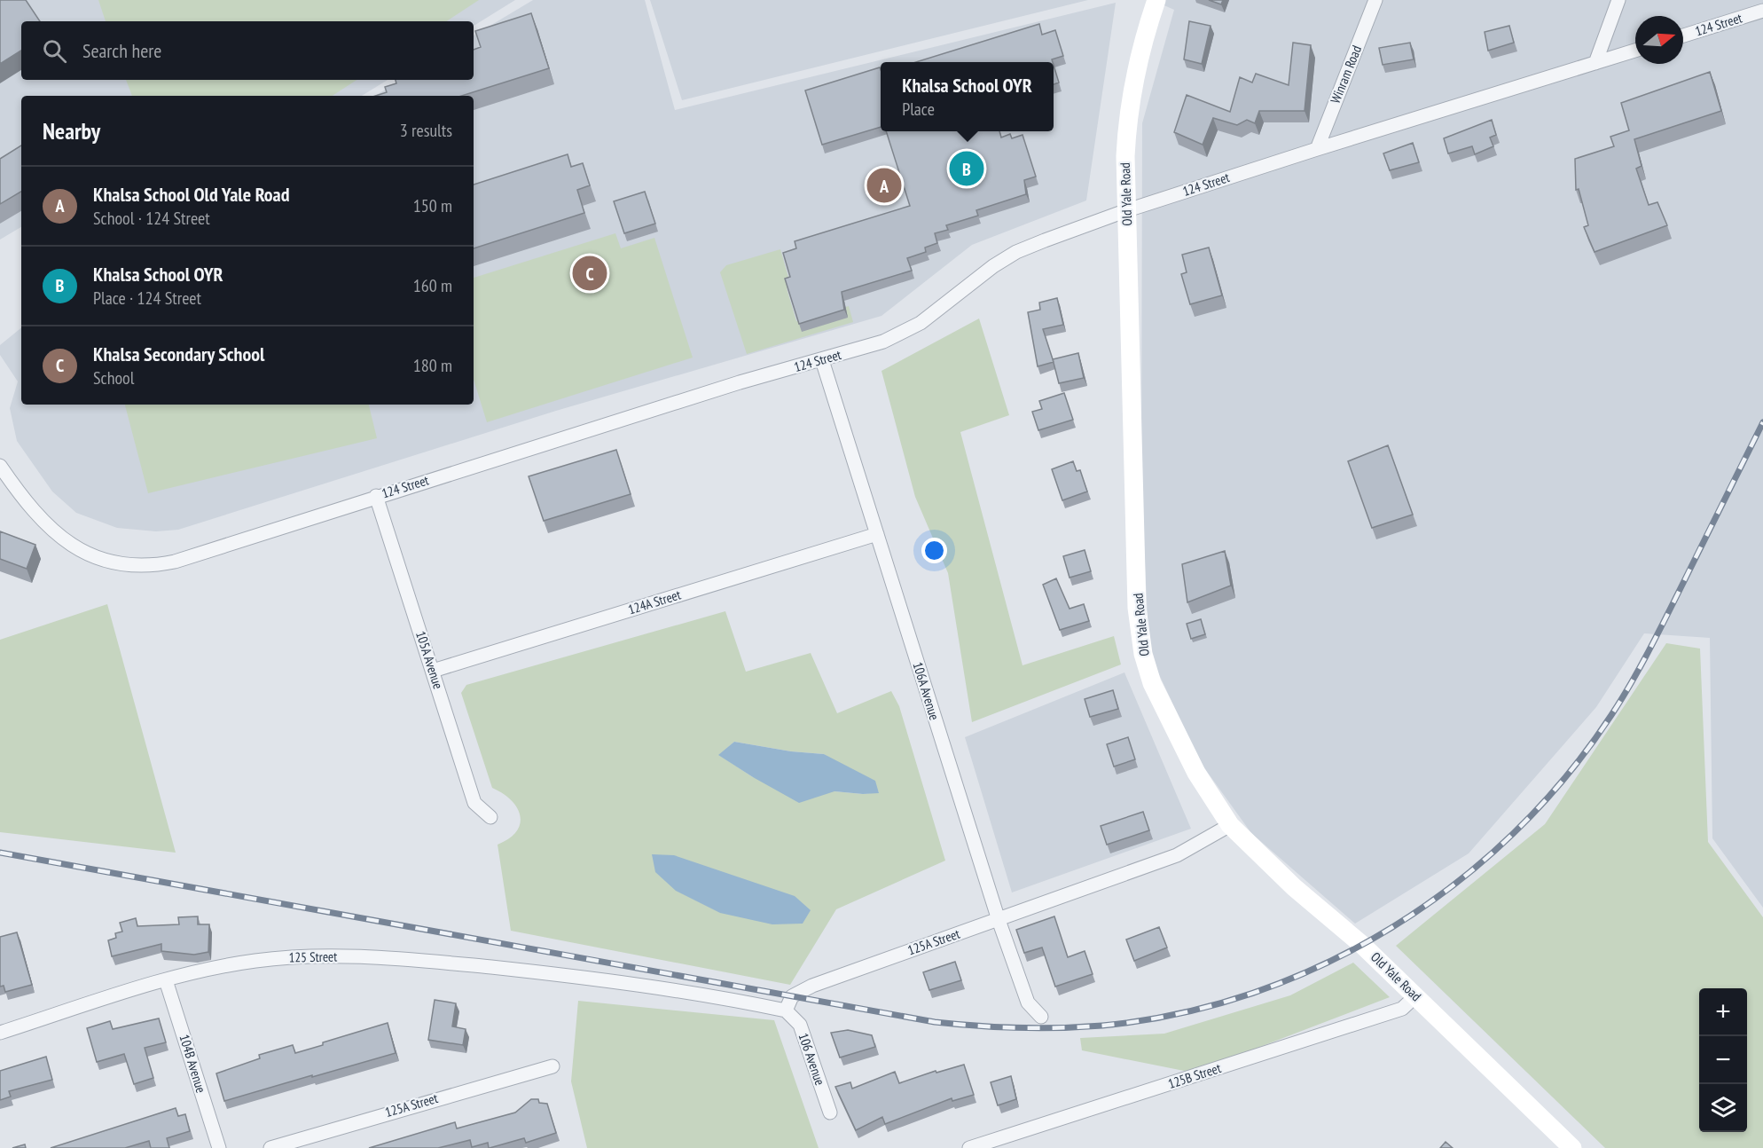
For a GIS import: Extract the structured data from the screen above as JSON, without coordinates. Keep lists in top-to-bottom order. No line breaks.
{"streets":{"main road":["Old Yale Road"],"street":["124 Street","Winram Road","124A Street","105A Avenue","106A Avenue","125A Street","125 Street","106 Avenue","104B Avenue","125B Street"]},"crossings":[["124 Street","Winram Road"],["124 Street","Old Yale Road"],["124 Street","105A Avenue"],["124 Street","106A Avenue"],["Old Yale Road","125A Street"],["Old Yale Road","125B Street"],["124A Street","105A Avenue"],["124A Street","106A Avenue"],["106A Avenue","125A Street"],["125A Street","125 Street"],["125A Street","106 Avenue"],["125 Street","106 Avenue"],["125 Street","104B Avenue"]],"north":"right","page":{"search":"Search here","popup":["Khalsa School OYR","Place"],"heading":["Nearby","3 results"],"pins":["B","A","C"],"list":[{"mark":"A","name":"Khalsa School Old Yale Road","note":"School · 124 Street","value":"150 m"},{"mark":"B","name":"Khalsa School OYR","note":"Place · 124 Street","value":"160 m"},{"mark":"C","name":"Khalsa Secondary School","note":"School","value":"180 m"}],"map_buttons":["+","−"]}}
